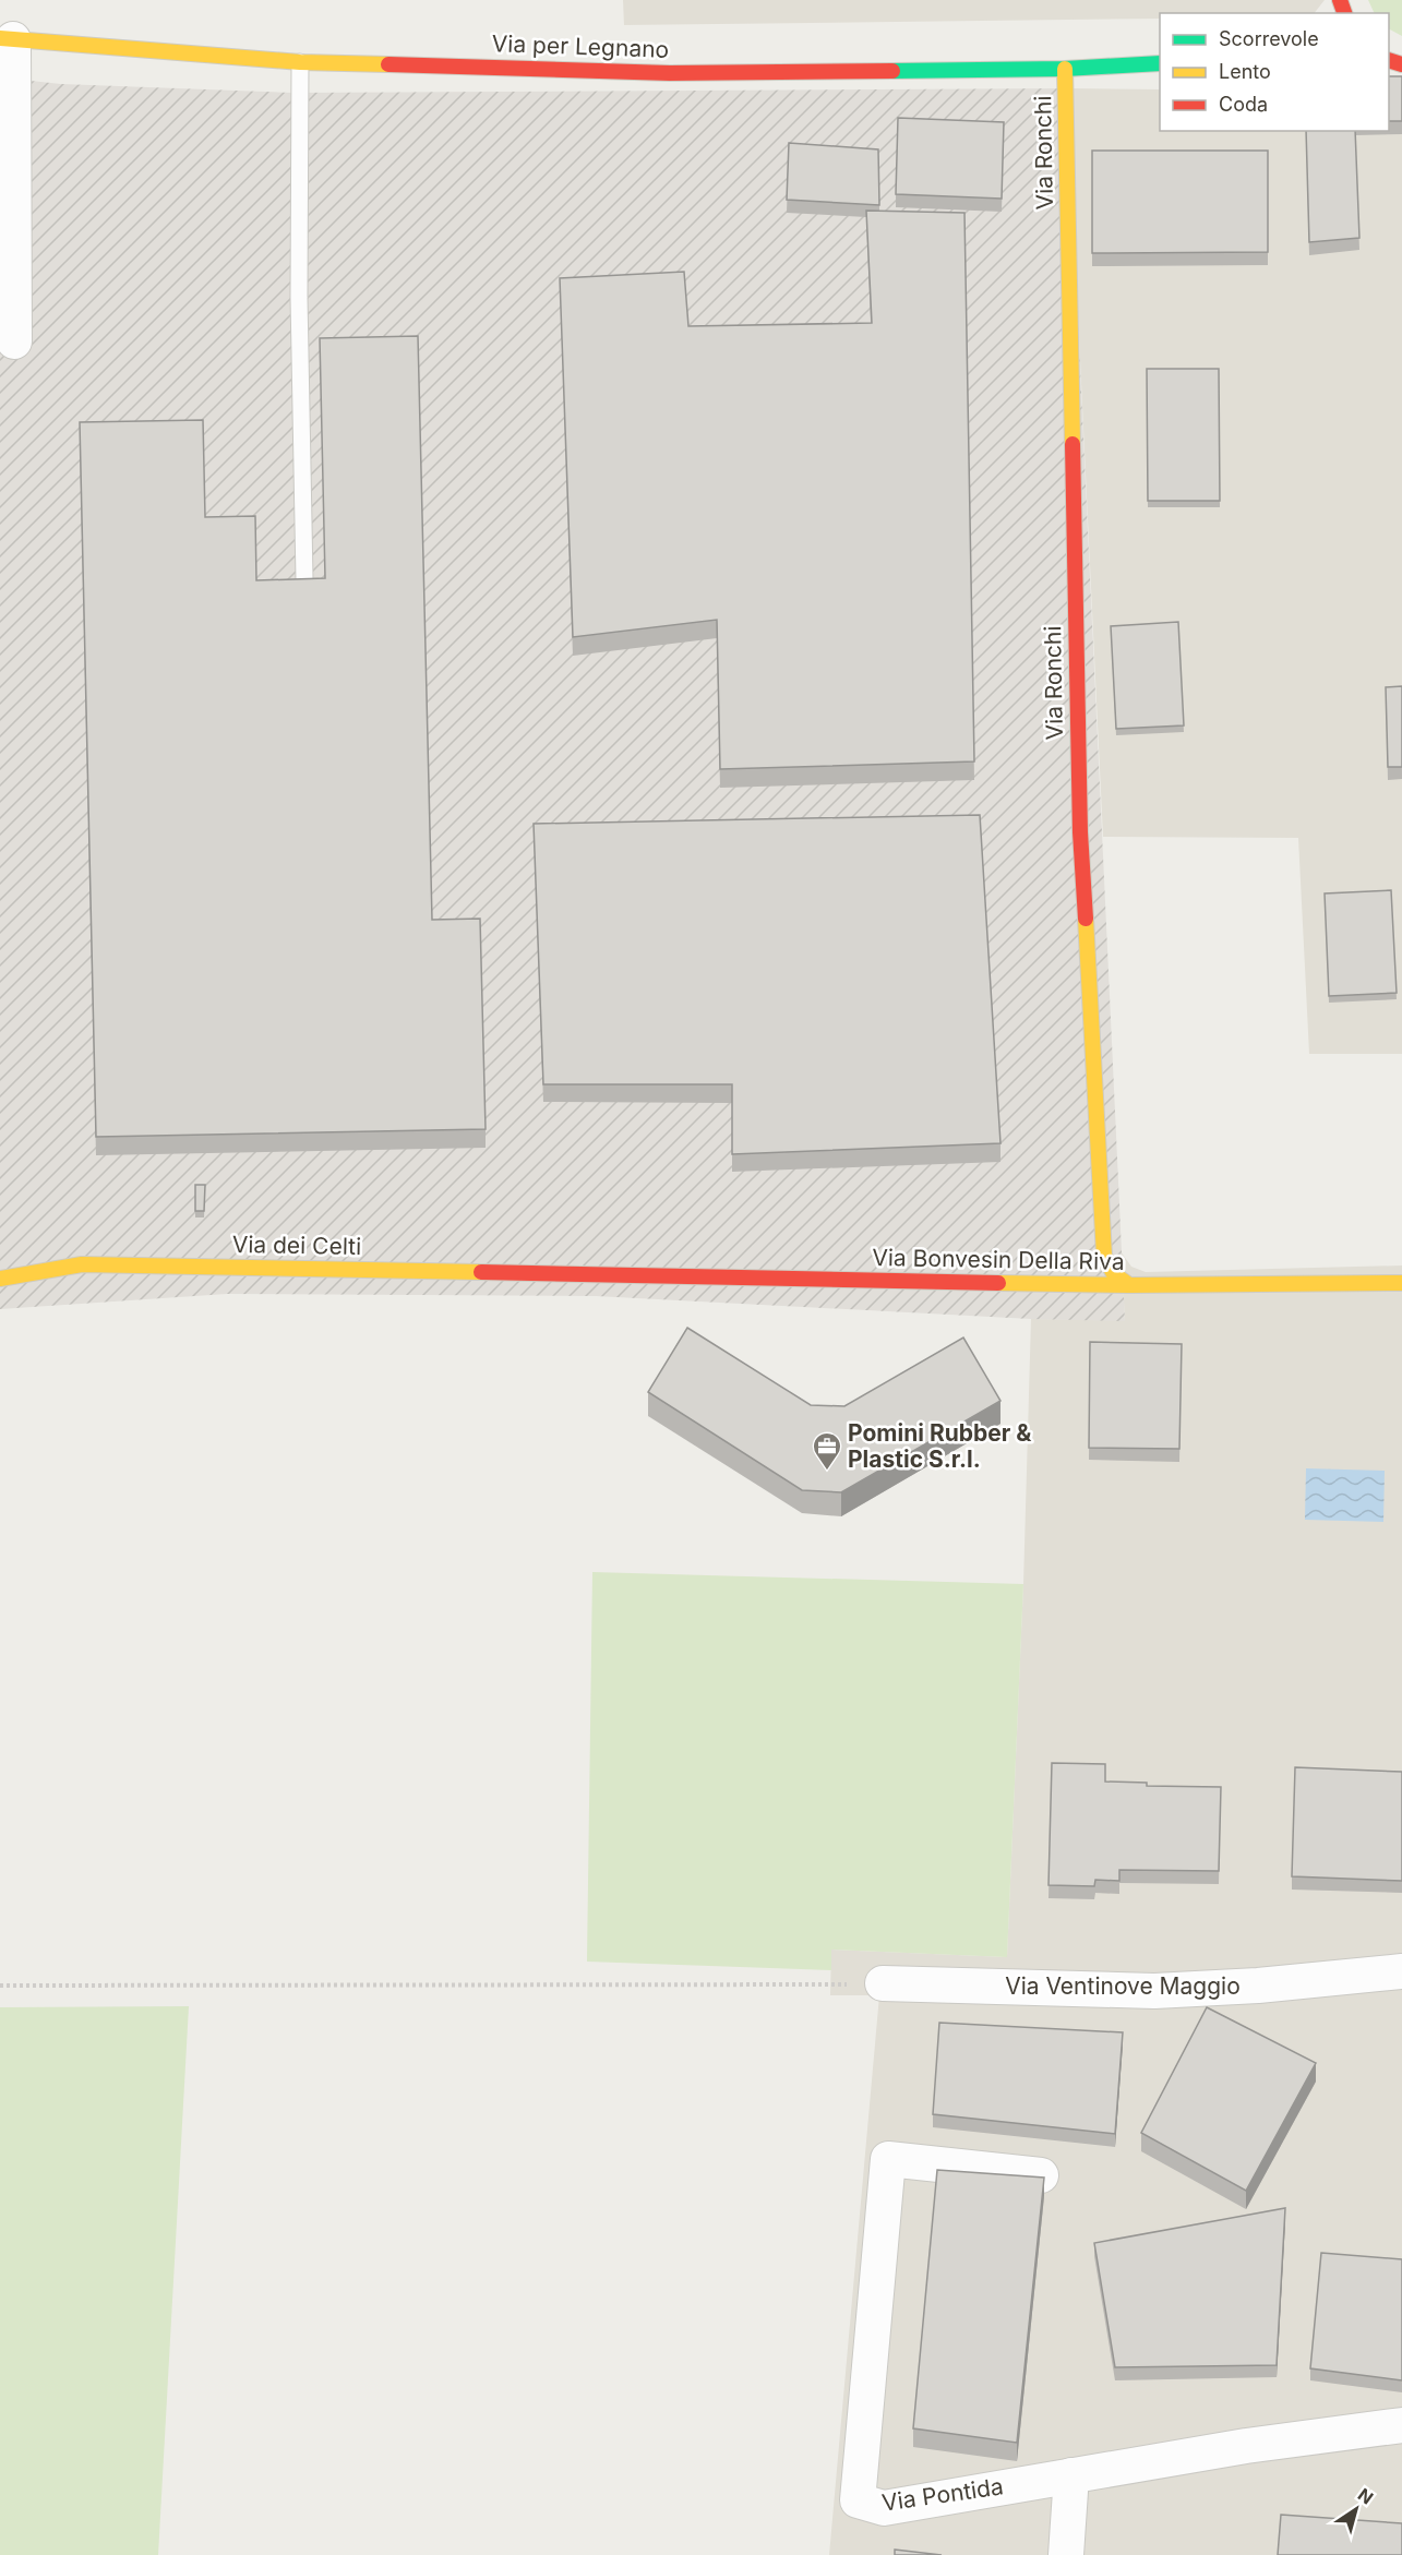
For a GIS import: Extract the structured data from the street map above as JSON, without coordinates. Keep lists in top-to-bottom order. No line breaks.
{"streets":{"street":["Via per Legnano","Via Ronchi","Via dei Celti","Via Bonvesin Della Riva","Via Ventinove Maggio","Via Pontida"]},"crossings":[["Via per Legnano","Via Ronchi"],["Via Ronchi","Via Bonvesin Della Riva"],["Via dei Celti","Via Bonvesin Della Riva"]],"places":{"office":["Pomini Rubber & Plastic S.r.l."]},"legend":["Scorrevole","Lento","Coda"],"north":"top right"}
